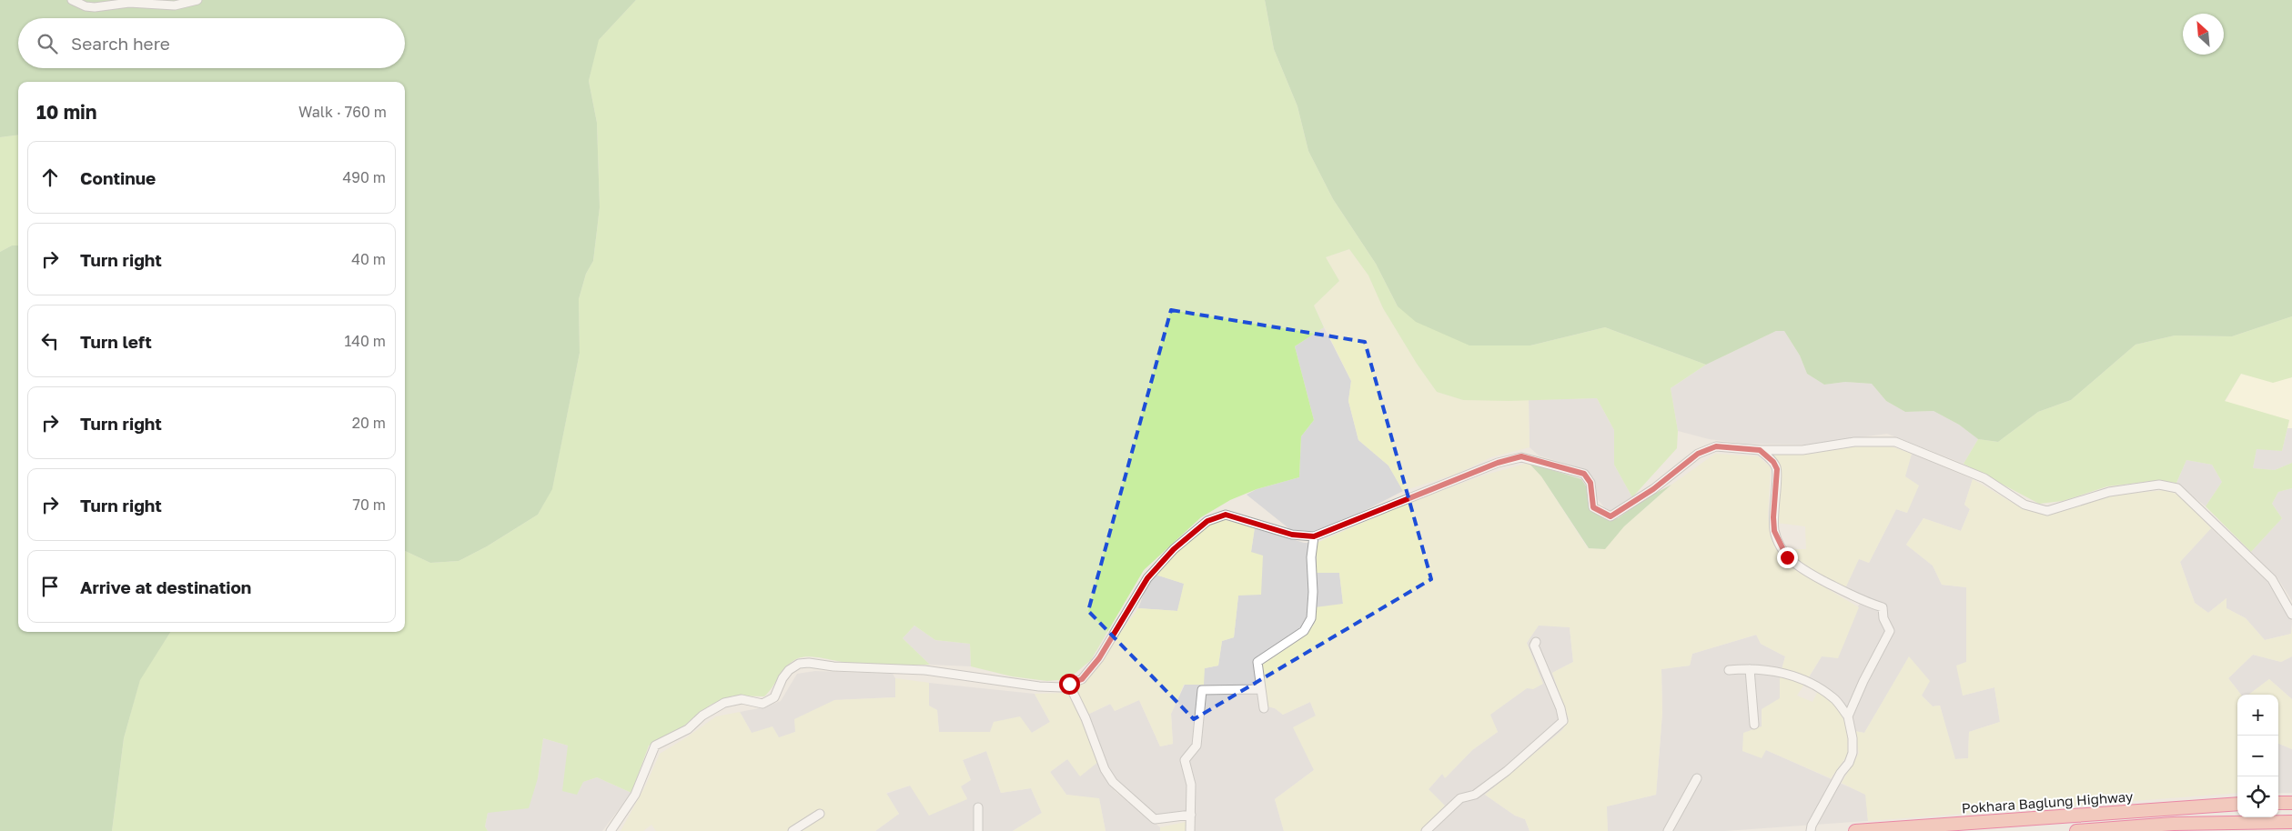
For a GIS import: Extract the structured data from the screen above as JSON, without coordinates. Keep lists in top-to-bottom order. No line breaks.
{"streets":{"highway":["Pokhara Baglung Highway"]},"north":"top left","page":{"search":"Search here","heading":["10 min","Walk · 760 m"],"list":[["Continue","490 m"],["Turn right","40 m"],["Turn left","140 m"],["Turn right","20 m"],["Turn right","70 m"],"Arrive at destination"],"map_buttons":["+","−"]}}
